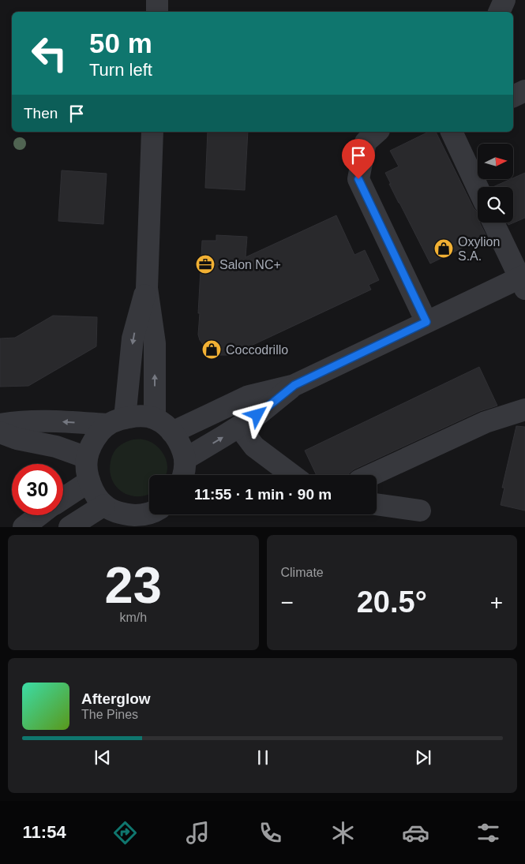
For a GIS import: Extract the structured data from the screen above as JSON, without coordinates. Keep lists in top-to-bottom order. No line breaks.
{"places":{"shop":["Oxylion S.A.","Coccodrillo"],"office":["Salon NC+"]},"north":"right","page":{"turn":["50 m","Turn left"],"then":"Then","limit":"30","trip":"11:55 · 1 min · 90 m","tile":[["23","km/h"],"Climate"],"heat":["−","20.5°","+"],"song":["Afterglow","The Pines"],"tabs":"11:54"}}
